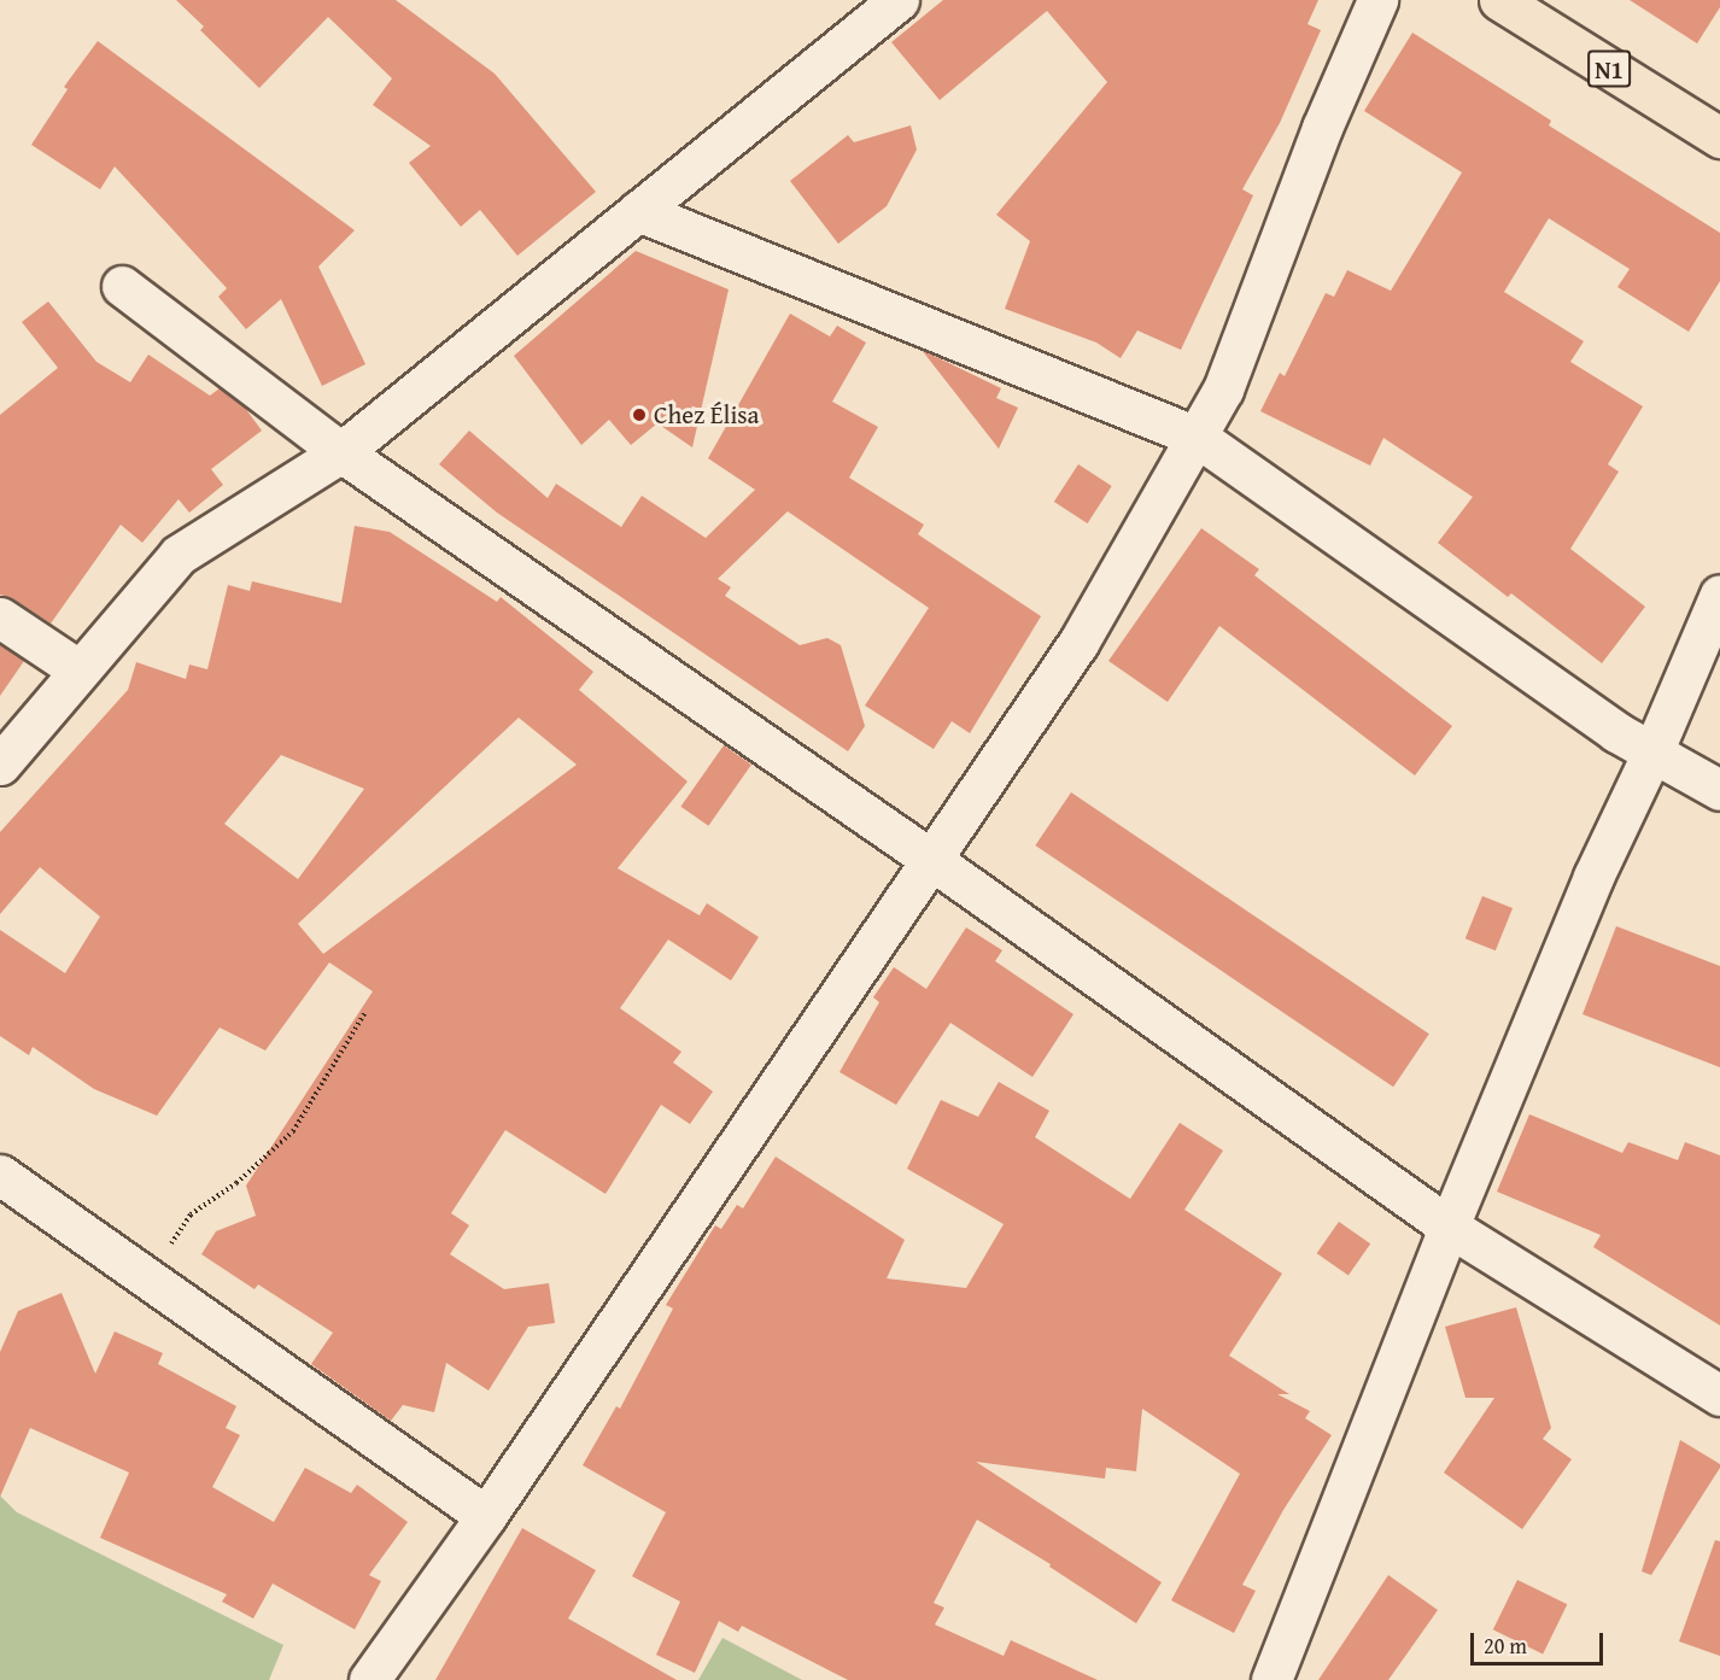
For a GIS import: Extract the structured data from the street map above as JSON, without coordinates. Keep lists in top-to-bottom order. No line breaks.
{"streets":{"highway":["N1"]},"places":["Chez Élisa"],"scale_bar":"20 m"}
